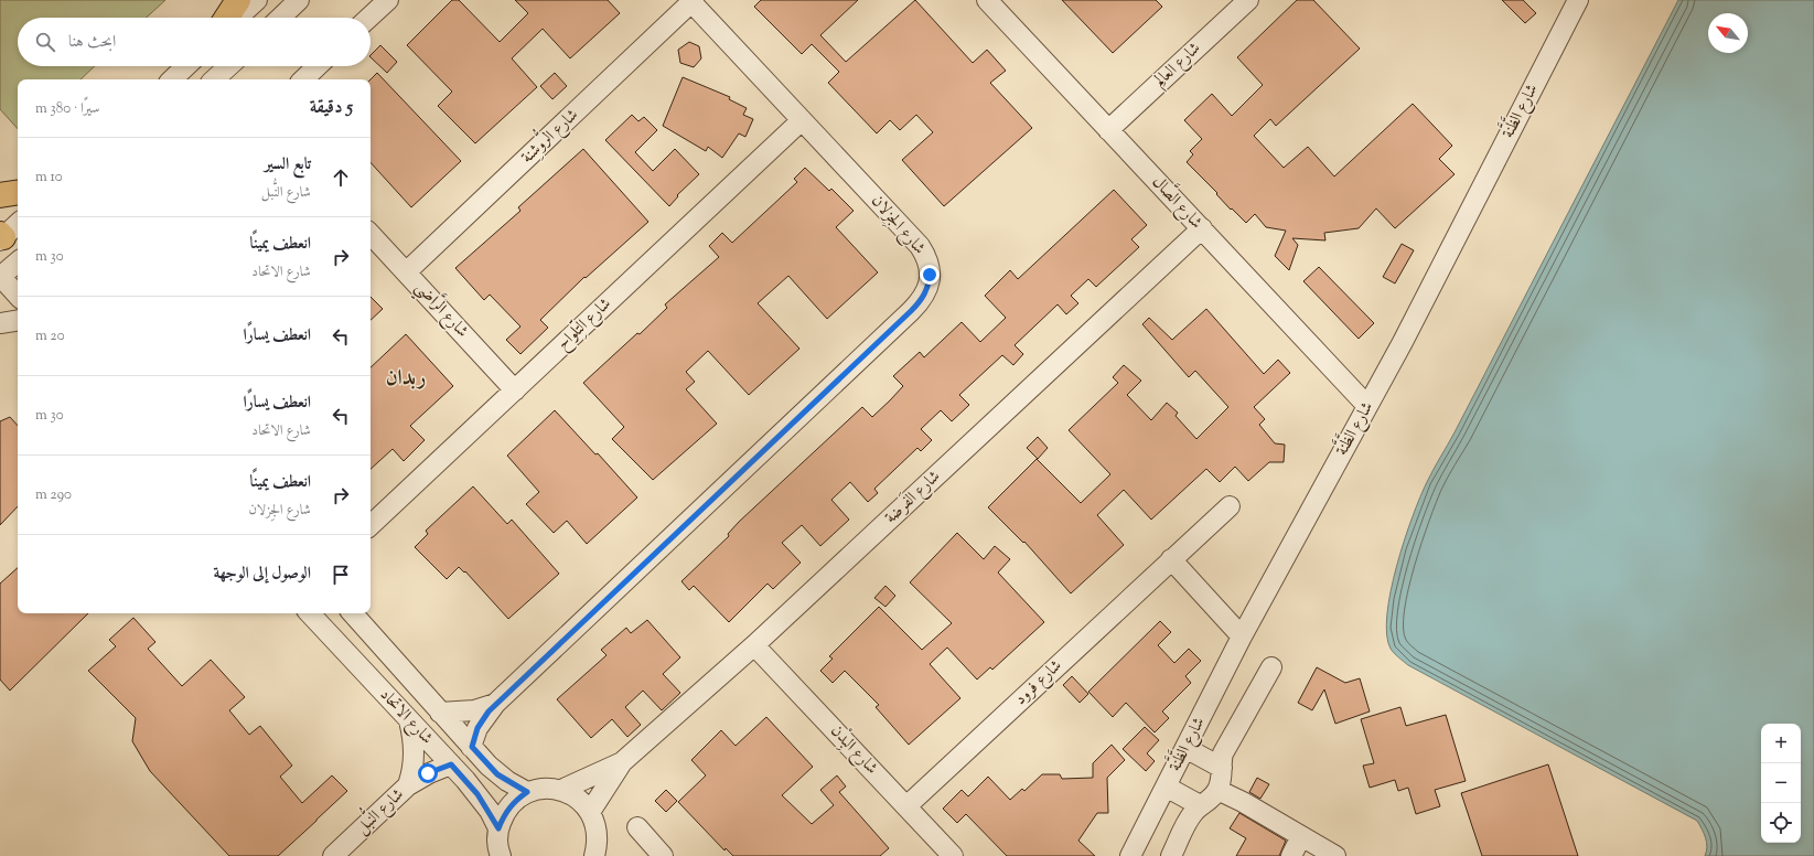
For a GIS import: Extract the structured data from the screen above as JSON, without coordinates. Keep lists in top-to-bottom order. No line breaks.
{"streets":{"street":["شارع العالِم","شارع الظَّنَّة","شارع الرُّوشِنة","شارع الصَّال","شارع الجِزلان","شارع الرَّاضي","شارع التِّلواح","شارع الفَرضة","شارع فرود","شارع الاتحاد","شارع البِدْن","شارع النُّبل"]},"crossings":[["شارع العالِم","شارع الصَّال"],["شارع الظَّنَّة","شارع الصَّال"],["شارع الرُّوشِنة","شارع الجِزلان"],["شارع الرُّوشِنة","شارع الرَّاضي"],["شارع الصَّال","شارع الفَرضة"],["شارع الجِزلان","شارع التِّلواح"],["شارع الجِزلان","شارع الاتحاد"],["شارع الرَّاضي","شارع التِّلواح"],["شارع الفَرضة","شارع البِدْن"],["شارع فرود","شارع البِدْن"],["شارع الاتحاد","شارع النُّبل"]],"districts":["ربدان"],"north":"top left","page":{"search":"ابحث هنا","heading":["5 دقيقة","سيرًا · 380 m"],"list":[["تابع السير","شارع النُّبل","10 m"],["انعطف يمينًا","شارع الاتحاد","30 m"],["انعطف يسارًا","20 m"],["انعطف يسارًا","شارع الاتحاد","30 m"],["انعطف يمينًا","شارع الجِزلان","290 m"],"الوصول إلى الوجهة"],"map_buttons":["+","−"]}}
